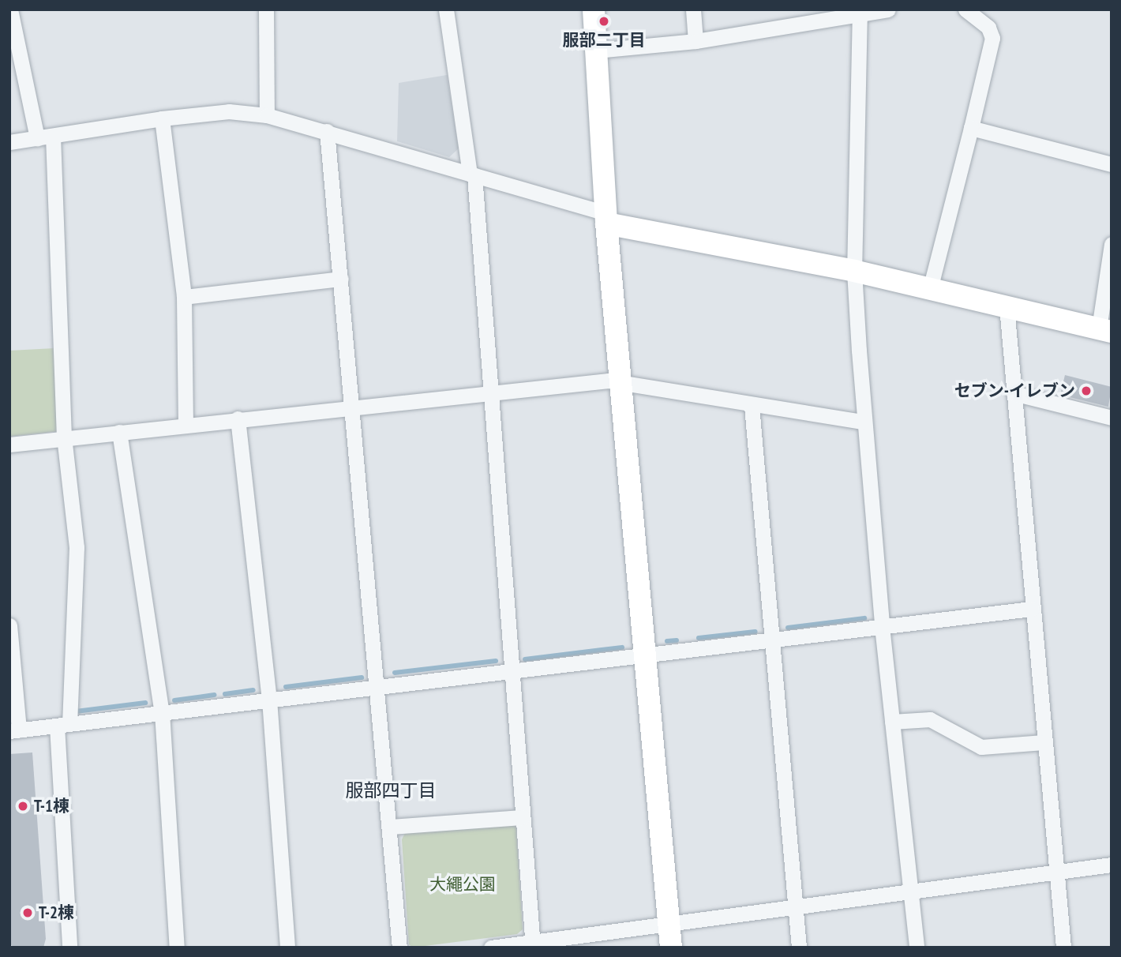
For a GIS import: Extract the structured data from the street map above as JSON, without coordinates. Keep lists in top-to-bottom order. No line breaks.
{"districts":["服部四丁目"],"parks":["大繩公園"],"places":["服部二丁目","セブン-イレブン","T-1棟","T-2棟"]}
